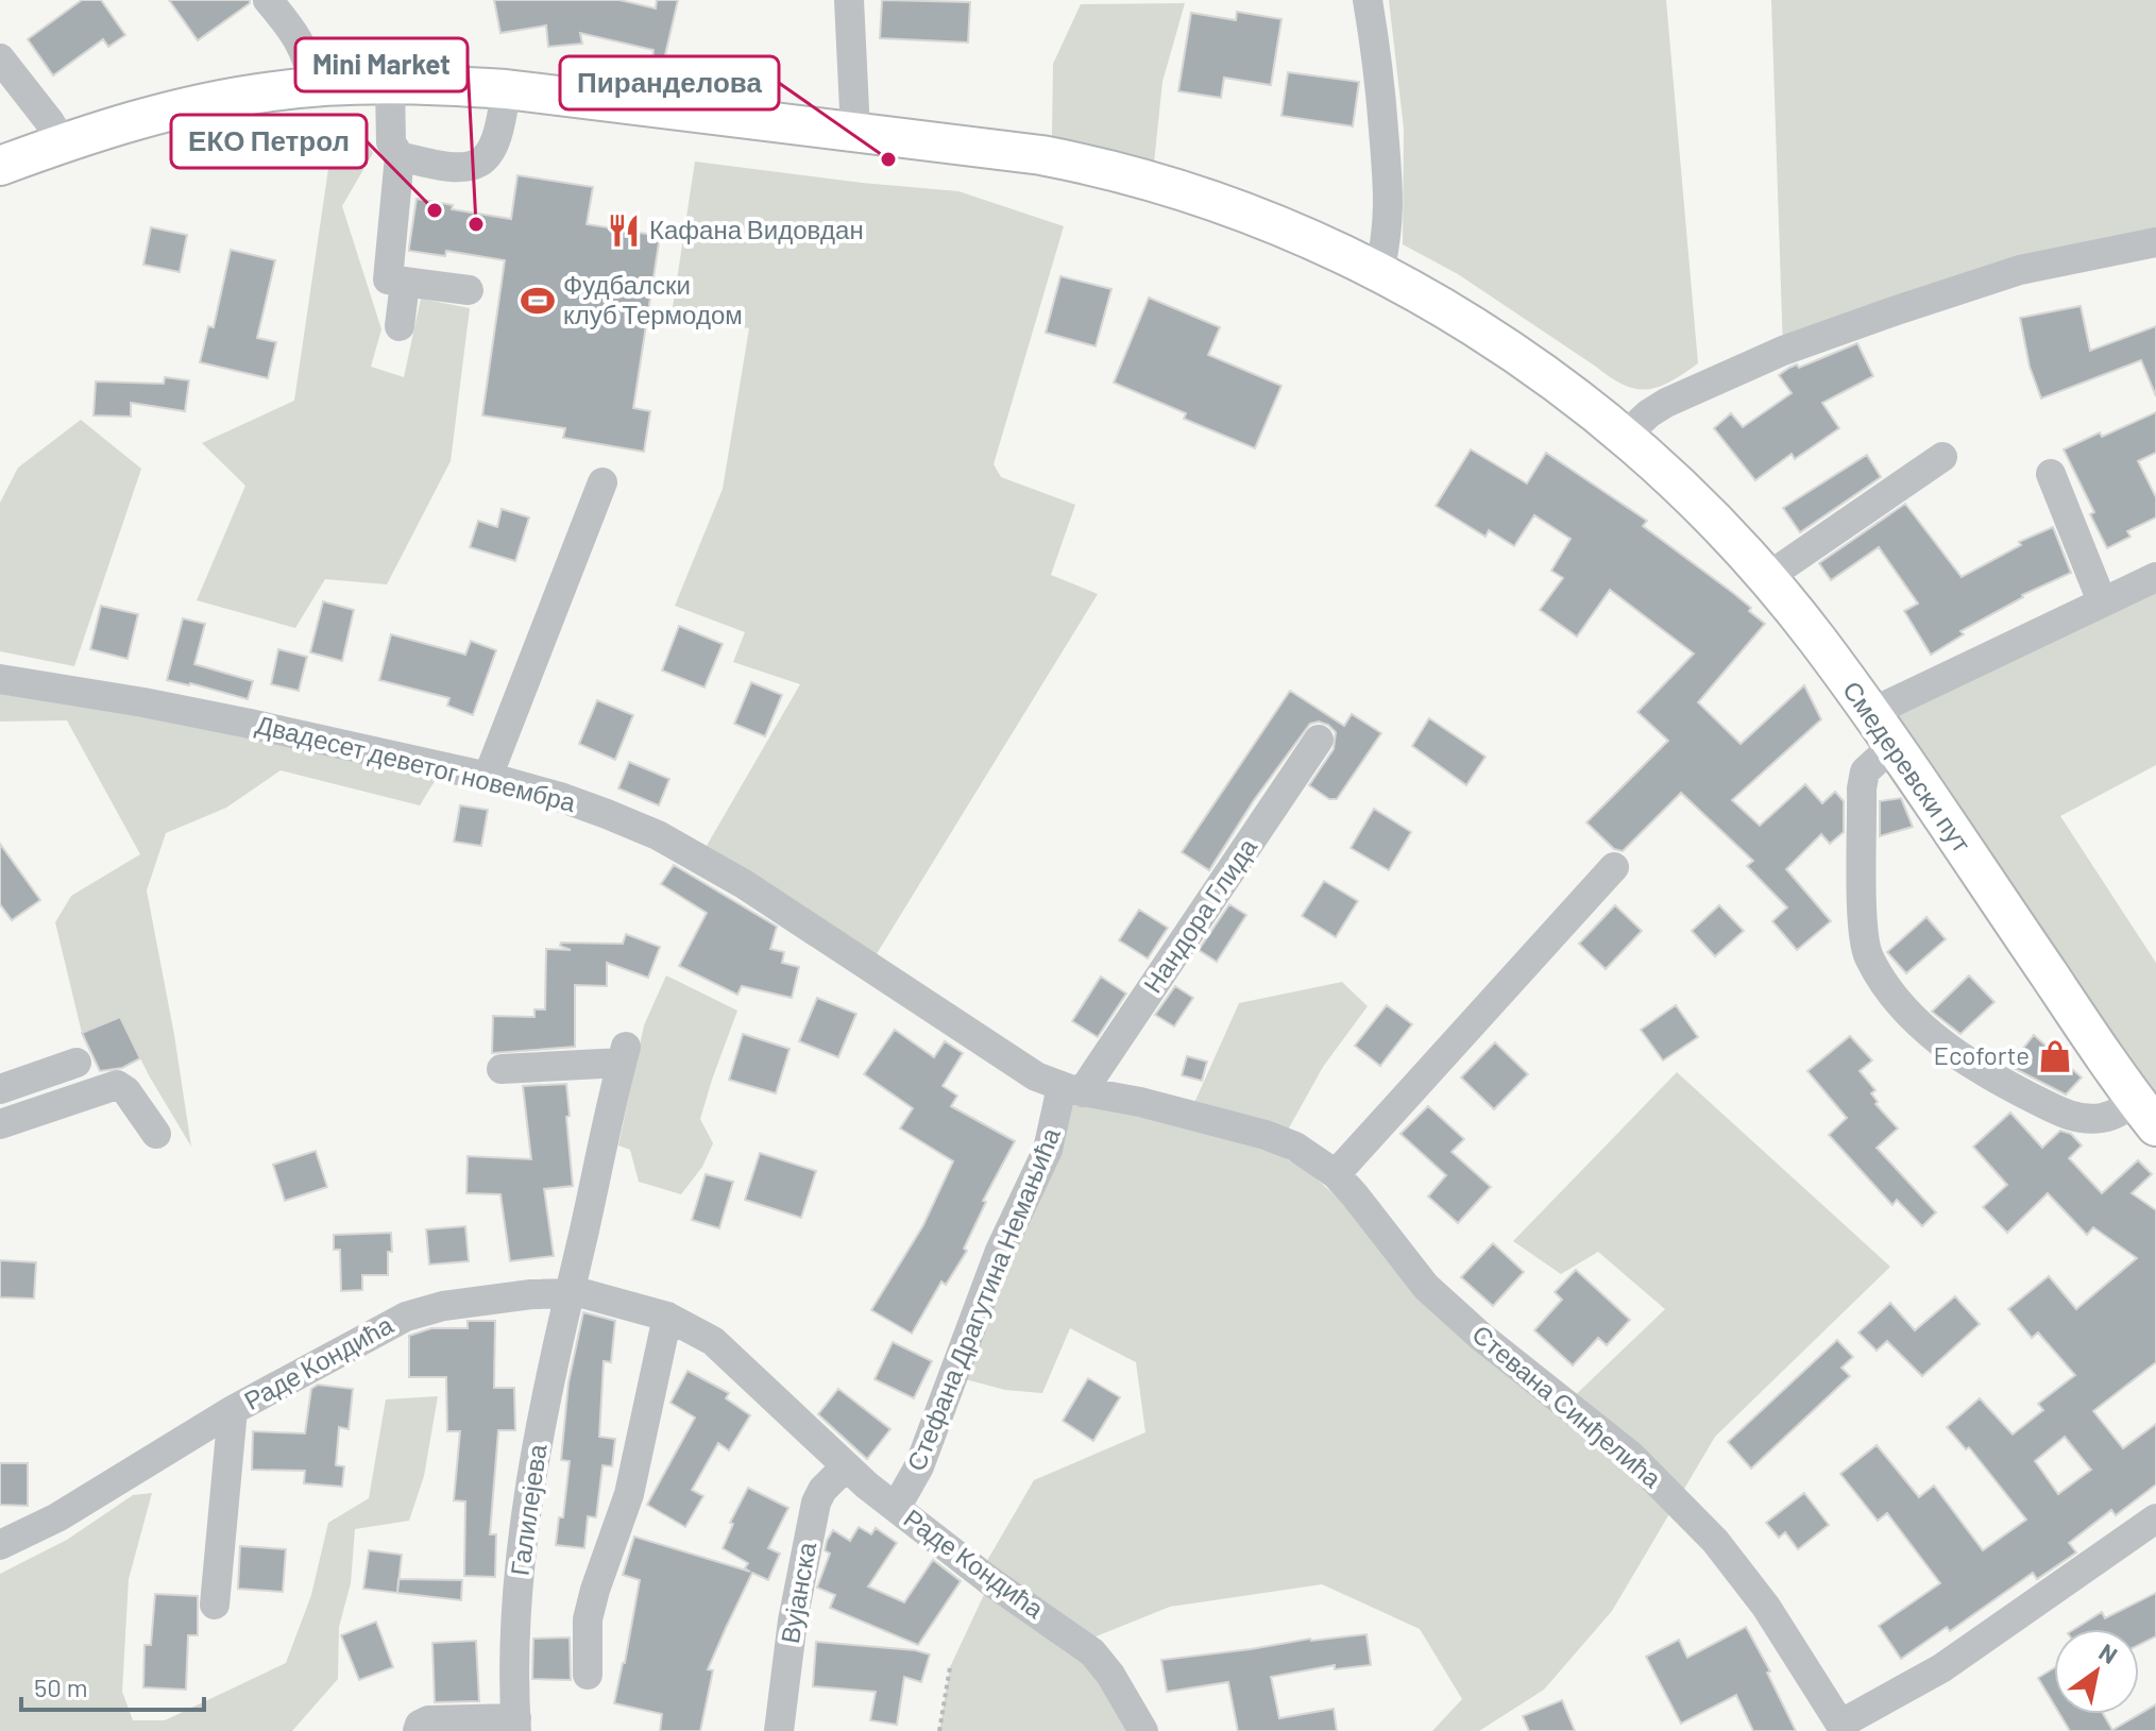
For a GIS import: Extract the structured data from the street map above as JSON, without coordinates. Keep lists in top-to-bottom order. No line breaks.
{"streets":{"main road":["Смедеревски пут"],"street":["Двадесет деветог новембра","Нандора Глида","Стефана Драгутина Немањића","Раде Кондића","Стевана Синђелића","Галилејева","Вујанска"]},"crossings":[["Двадесет деветог новембра","Нандора Глида"],["Двадесет деветог новембра","Стефана Драгутина Немањића"],["Двадесет деветог новембра","Стевана Синђелића"],["Нандора Глида","Стефана Драгутина Немањића"],["Нандора Глида","Стевана Синђелића"],["Стефана Драгутина Немањића","Раде Кондића"],["Стефана Драгутина Немањића","Стевана Синђелића"],["Раде Кондића","Галилејева"],["Раде Кондића","Вујанска"]],"places":{"other":["Пиранделова","ЕКО Петрол","Mini Market"],"restaurant":["Кафана Видовдан"],"sports":["Фудбалски клуб Термодом"],"shop":["Ecoforte"]},"scale_bar":"50 m","north":"top right"}
